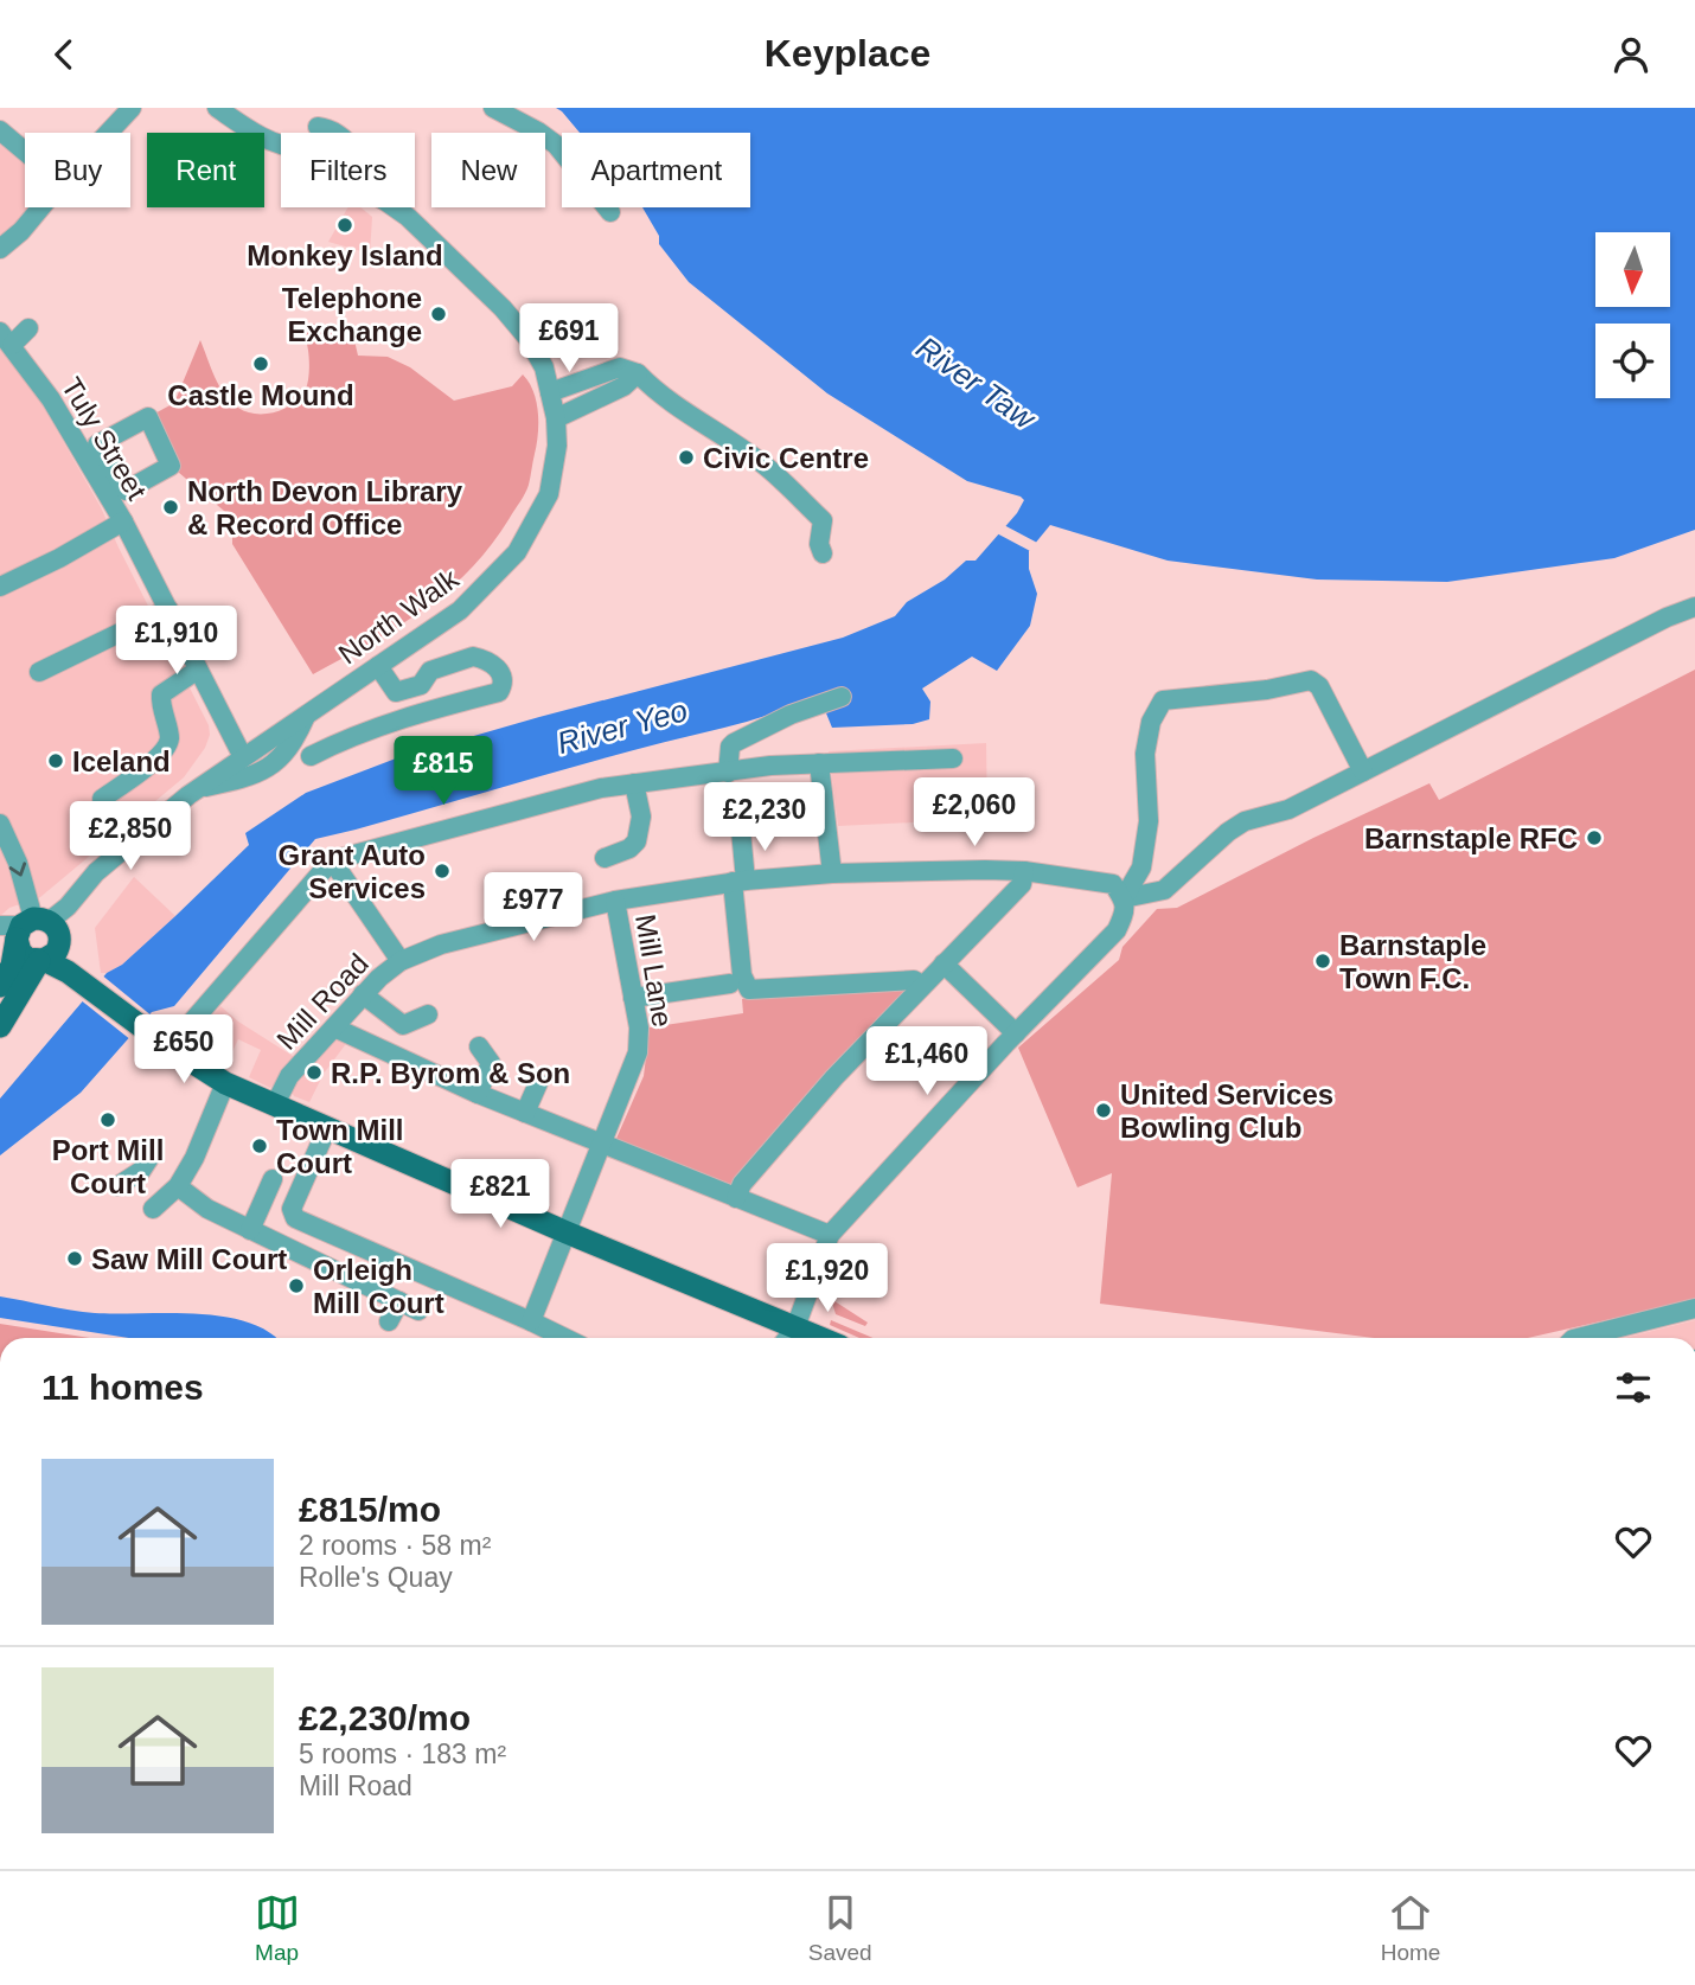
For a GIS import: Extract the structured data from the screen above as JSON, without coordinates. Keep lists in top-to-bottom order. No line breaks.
{"streets":{"street":["Tuly Street","North Walk","Mill Lane","Mill Road"]},"crossings":[["Tuly Street","North Walk"],["Mill Lane","Mill Road"]],"water":["River Taw","River Yeo"],"places":["Monkey Island","Telephone Exchange","Castle Mound","Civic Centre","North Devon Library & Record Office","Iceland","Barnstaple RFC","Grant Auto Services","Barnstaple Town F.C.","R.P. Byrom & Son","United Services Bowling Club","Port Mill Court","Town Mill Court","Saw Mill Court","Orleigh Mill Court"],"north":"bottom","page":{"header":"Keyplace","chip":["Buy","Rent","Filters","New","Apartment"],"price":["£691","£1,910","£815","£2,060","£2,230","£2,850","£977","£650","£1,460","£821","£1,920"],"heading":"11 homes","list":[{"name":"£815/mo","note":"2 rooms · 58 m² · Rolle's Quay"},{"name":"£2,230/mo","note":"5 rooms · 183 m² · Mill Road"}],"tabs":["Map","Saved","Home"]}}
